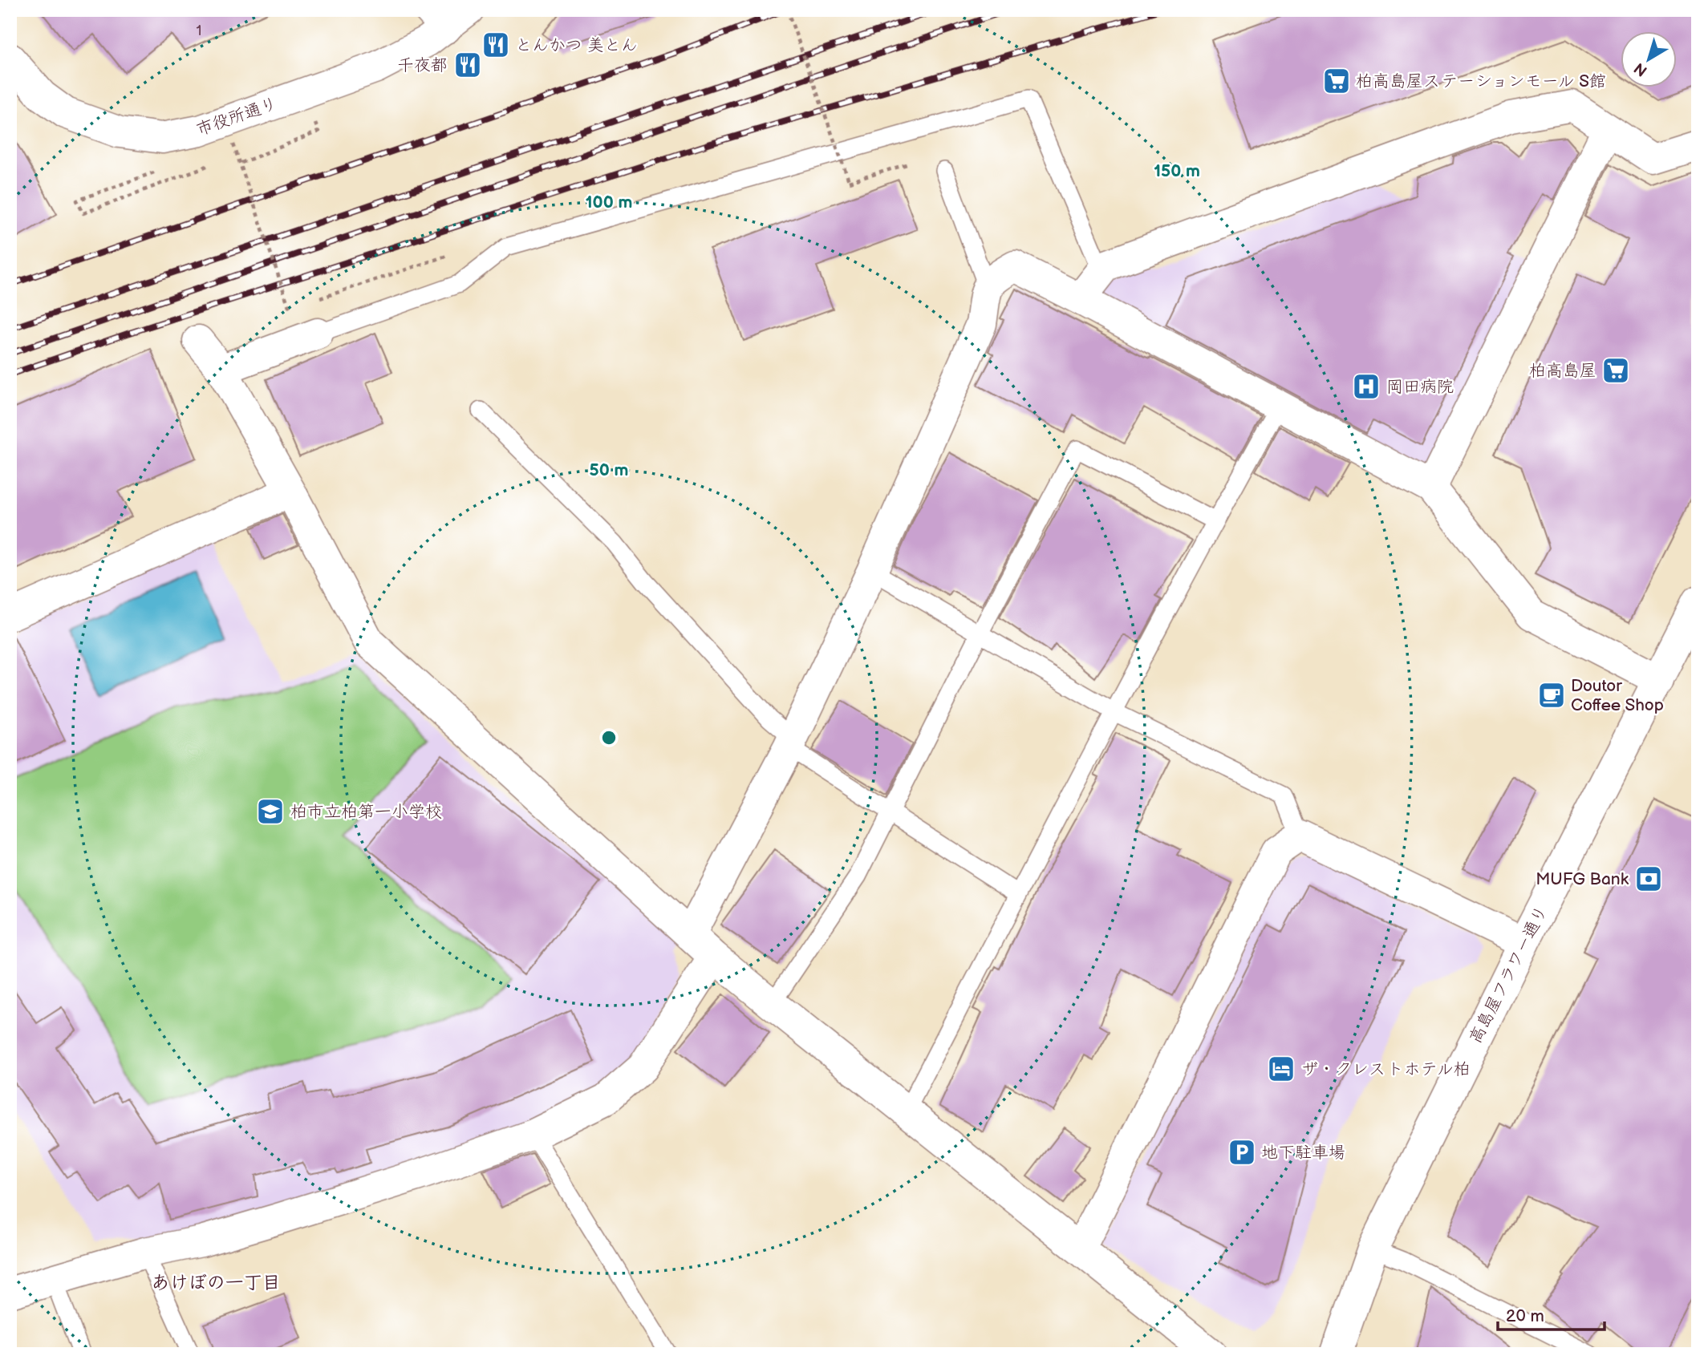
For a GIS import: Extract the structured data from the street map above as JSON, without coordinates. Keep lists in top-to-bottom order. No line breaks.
{"streets":{"street":["市役所通り","高島屋フラワー通り"]},"districts":["あけぼの一丁目"],"places":{"restaurant":["とんかつ 美とん","千夜都"],"supermarket":["柏高島屋ステーションモール S館","柏高島屋"],"hospital":["岡田病院"],"cafe":["Doutor Coffee Shop"],"school or university":["柏市立柏第一小学校"],"bank":["MUFG Bank"],"hotel":["ザ・クレストホテル柏"],"parking":["地下駐車場"]},"house_numbers":["1"],"scale_bar":"20 m","north":"bottom left","rings":["150 m","100 m","50 m"]}
